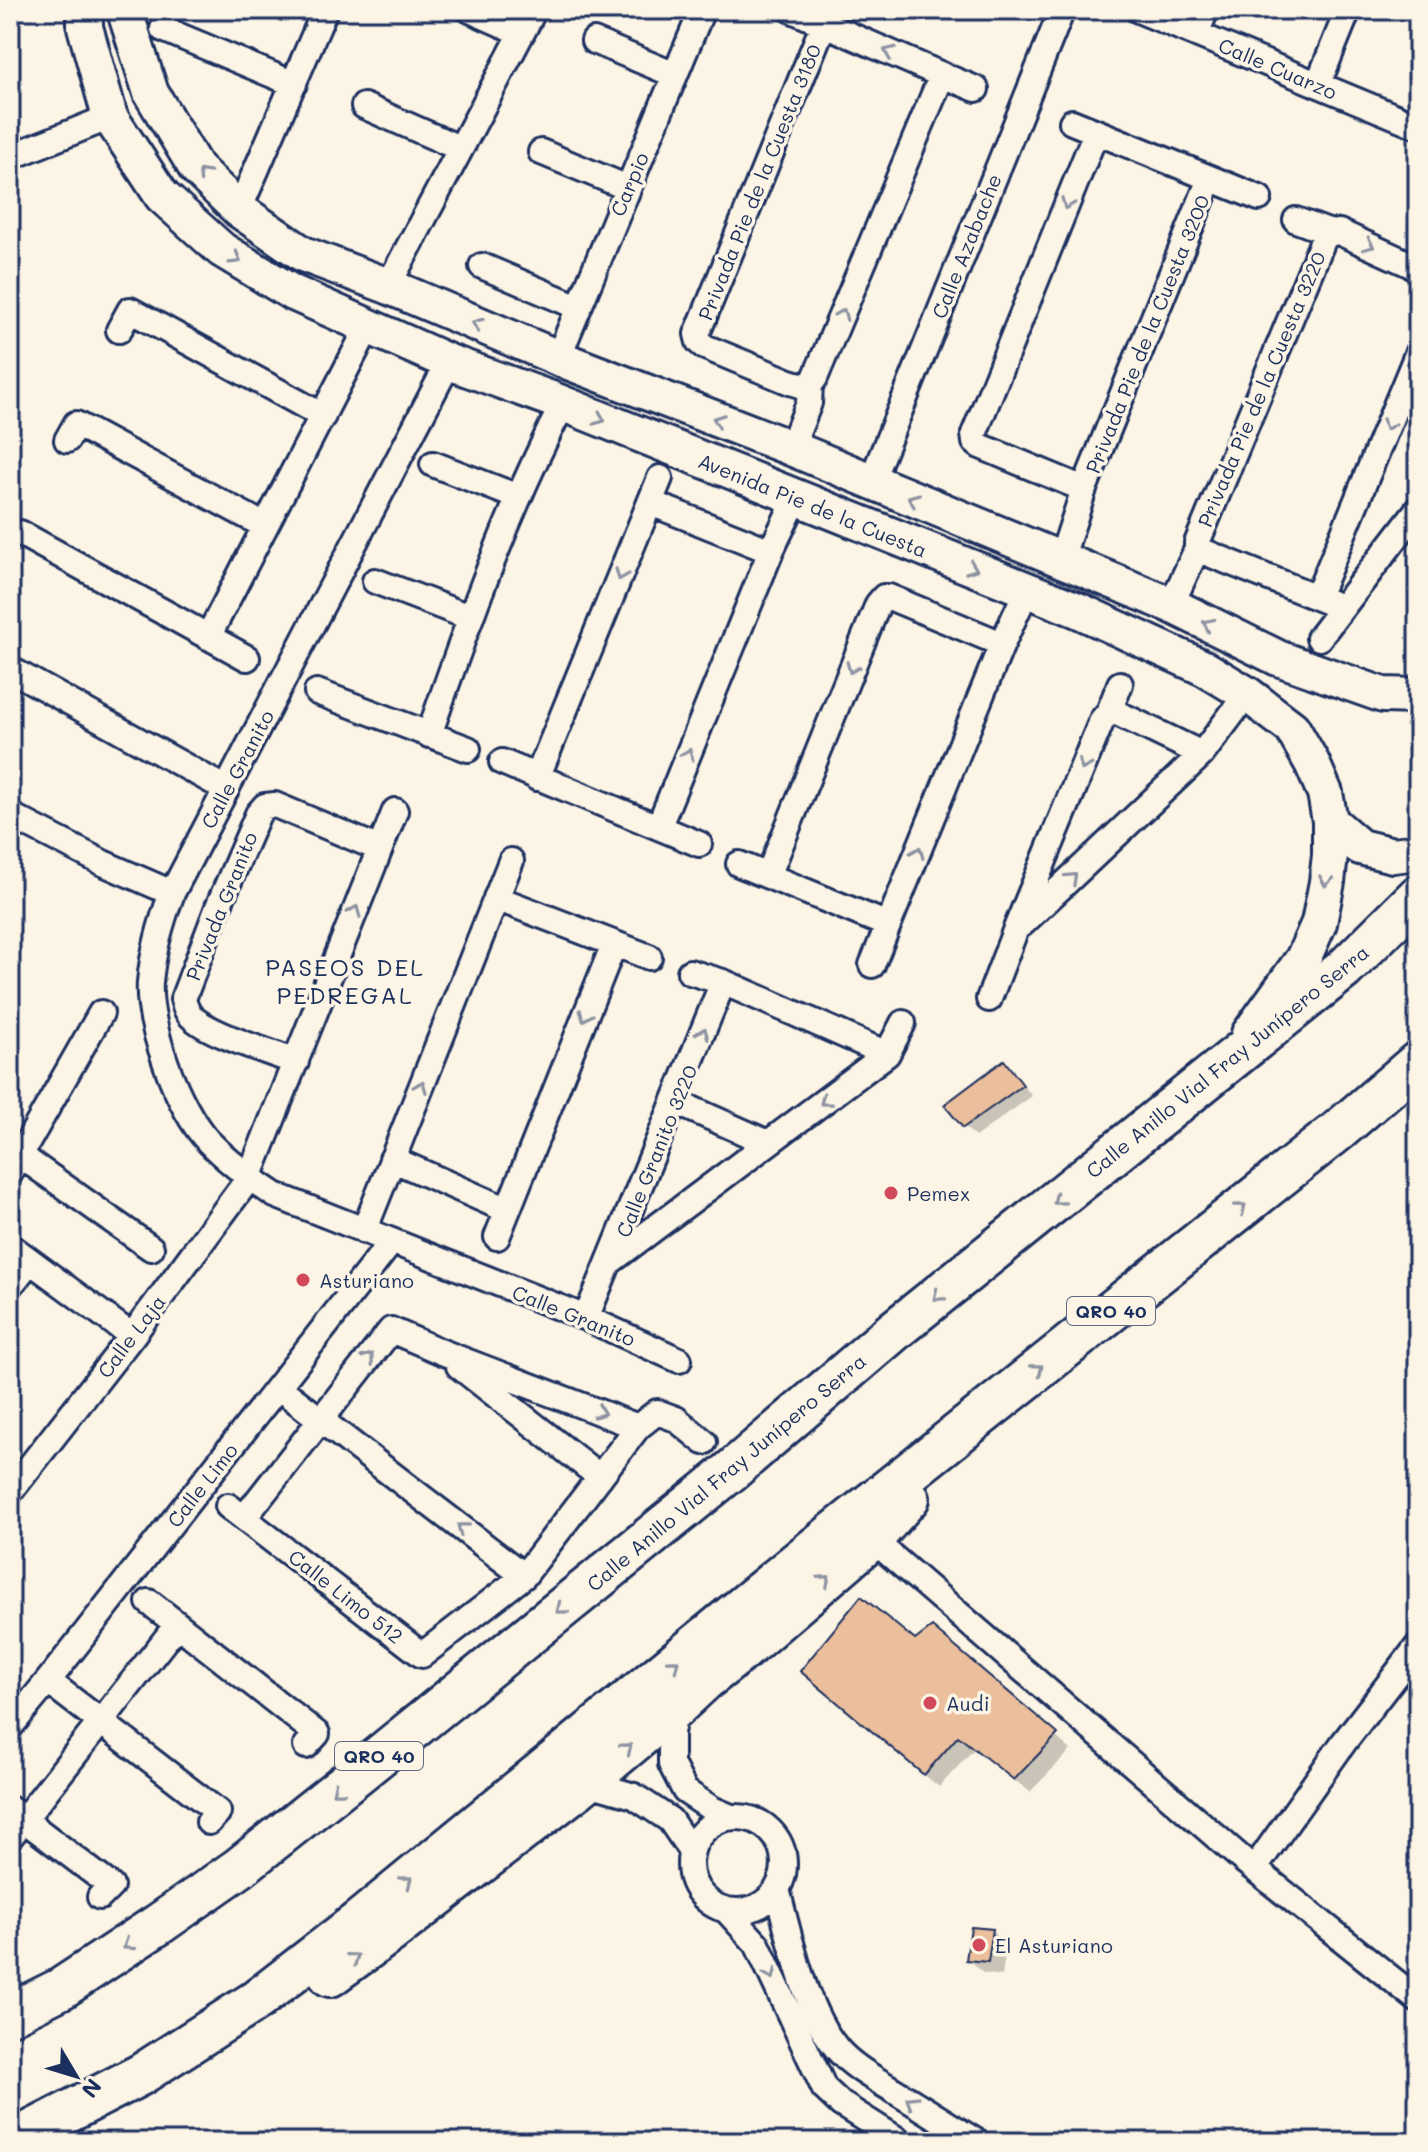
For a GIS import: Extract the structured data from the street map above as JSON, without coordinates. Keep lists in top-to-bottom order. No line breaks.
{"streets":{"highway":["Calle Anillo Vial Fray Junípero Serra","QRO 40"],"main road":["Avenida Pie de la Cuesta"],"street":["Calle Cuarzo","Privada Pie de la Cuesta 3180","Carpio","Calle Azabache","Privada Pie de la Cuesta 3200","Privada Pie de la Cuesta 3220","Calle Granito","Privada Granito","Calle Granito 3220","Calle Laja","Calle Limo","Calle Limo 512"]},"crossings":[["Avenida Pie de la Cuesta","Calle Granito"],["Avenida Pie de la Cuesta","Calle Anillo Vial Fray Junípero Serra"],["Calle Granito","Calle Granito 3220"],["Calle Granito","Calle Laja"],["Calle Granito","Calle Limo"]],"districts":["PASEOS DEL PEDREGAL"],"places":["Pemex","Asturiano","Audi","El Asturiano"],"north":"bottom right"}
